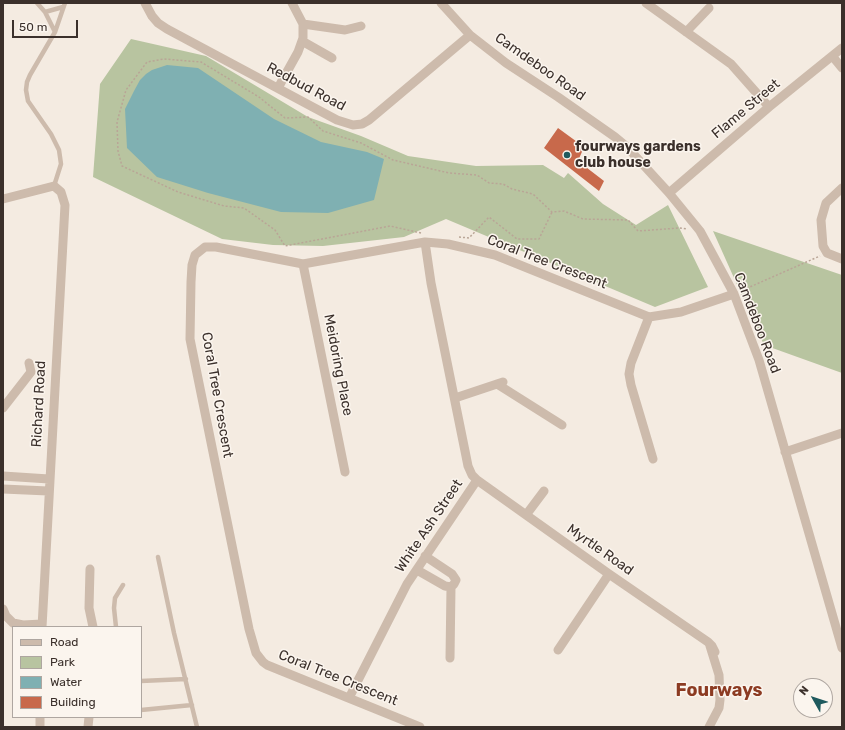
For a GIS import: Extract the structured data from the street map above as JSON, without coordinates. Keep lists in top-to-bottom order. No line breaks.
{"streets":{"street":["Camdeboo Road","Redbud Road","Flame Street","Coral Tree Crescent","Meidoring Place","Richard Road","White Ash Street","Myrtle Road"]},"crossings":[["Camdeboo Road","Redbud Road"],["Camdeboo Road","Flame Street"],["Coral Tree Crescent","Meidoring Place"],["Coral Tree Crescent","White Ash Street"],["White Ash Street","Myrtle Road"]],"districts":["Fourways"],"places":["fourways gardens club house"],"legend":["Road","Park","Water","Building"],"scale_bar":"50 m","north":"top left"}
